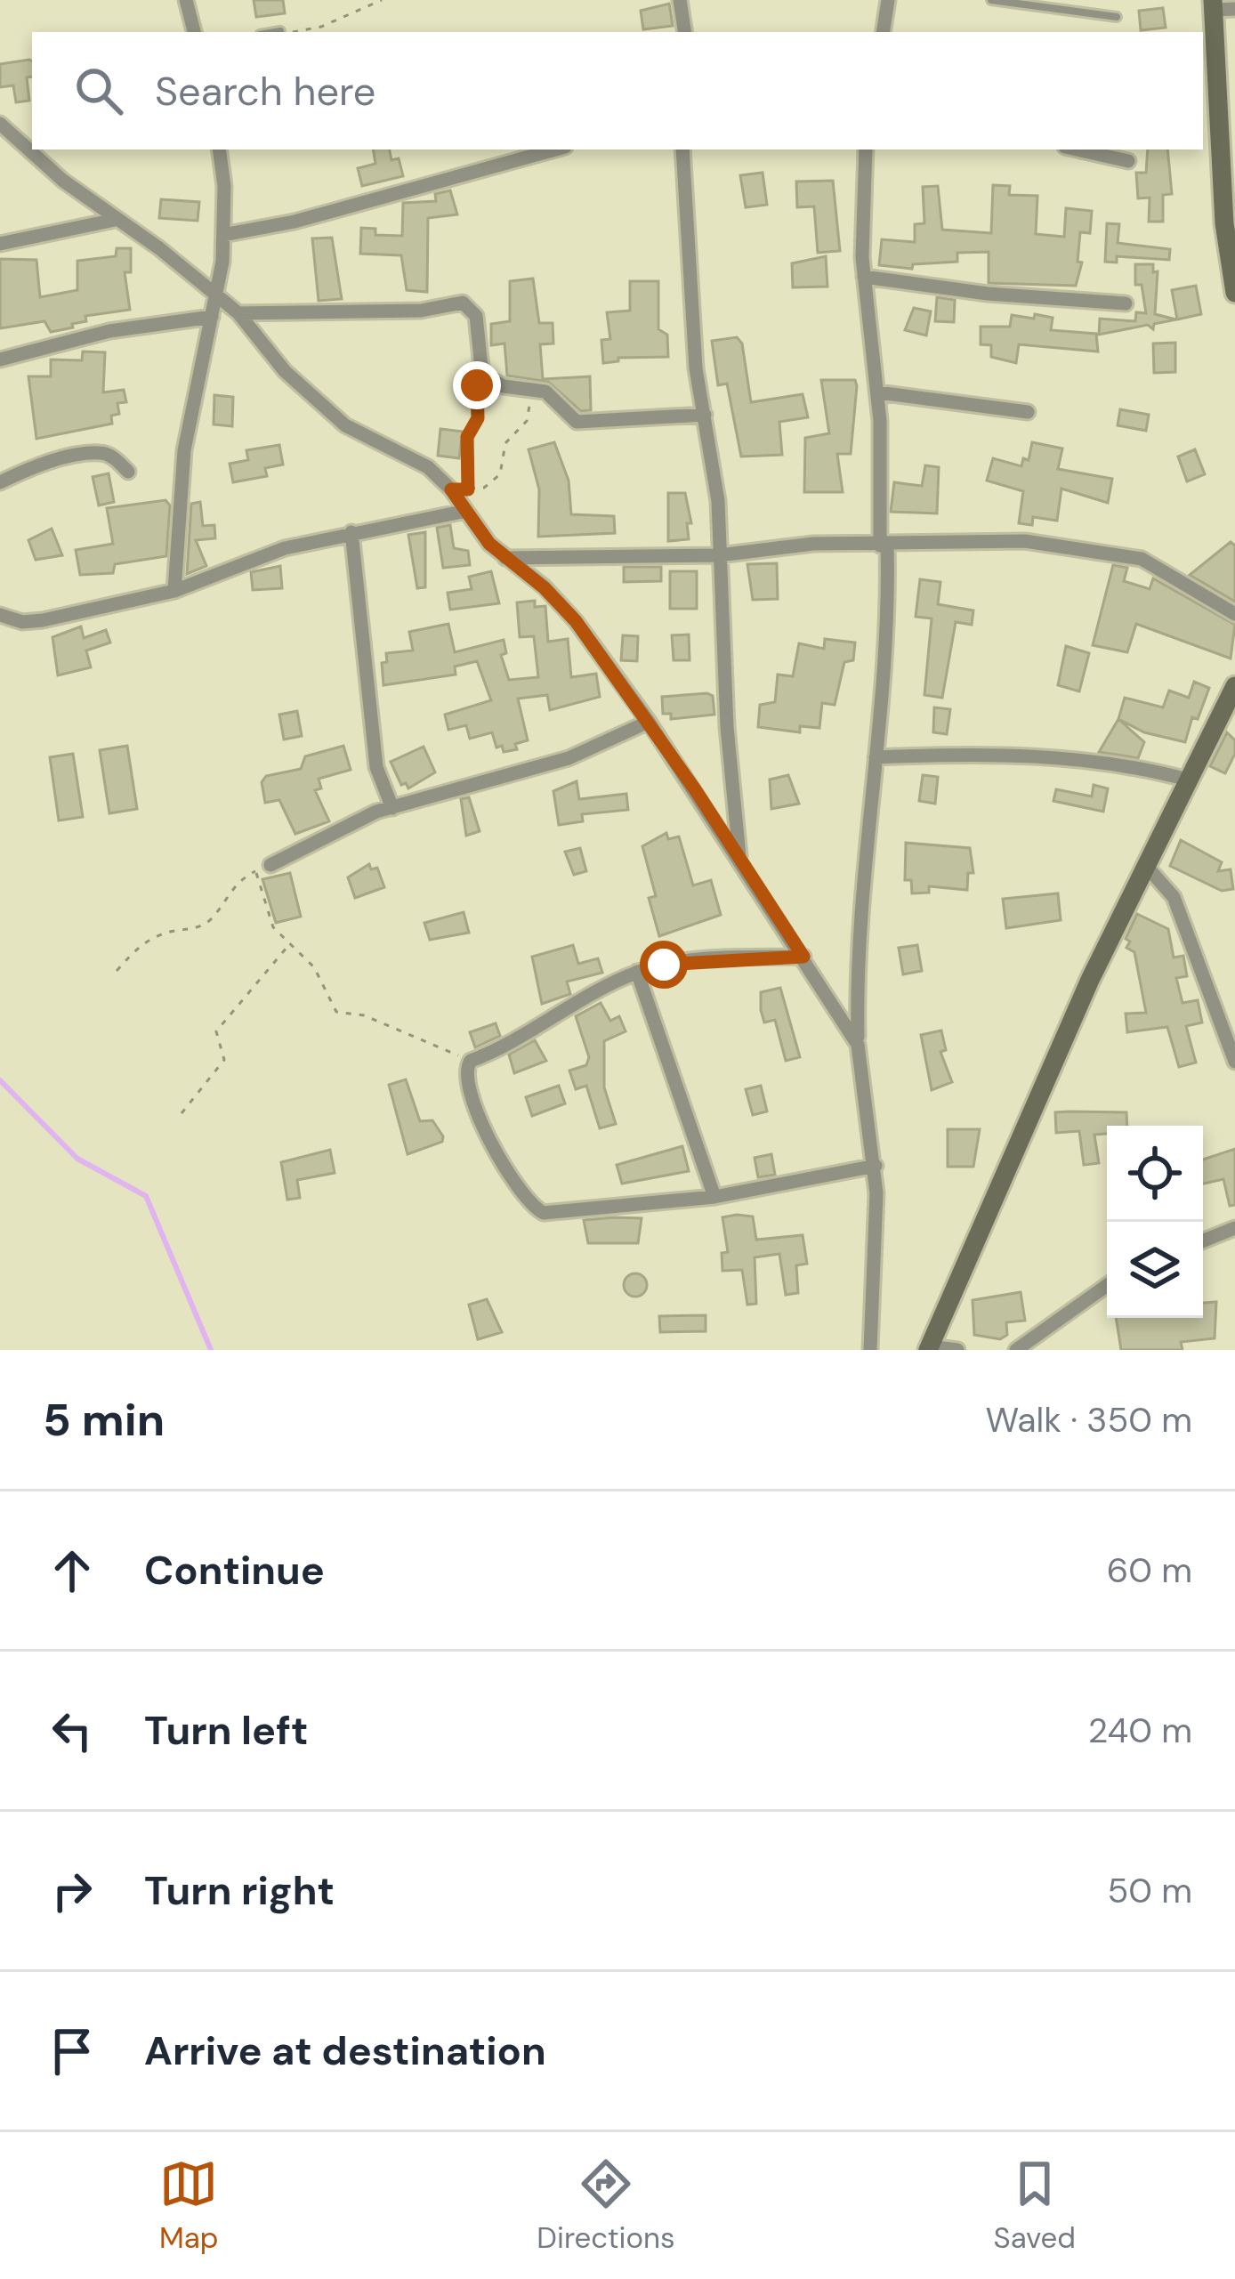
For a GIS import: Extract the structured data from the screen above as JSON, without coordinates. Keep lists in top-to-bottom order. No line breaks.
{"page":{"search":"Search here","heading":["5 min","Walk · 350 m"],"list":[["Continue","60 m"],["Turn left","240 m"],["Turn right","50 m"],"Arrive at destination"],"nav":["Map","Directions","Saved"]}}
